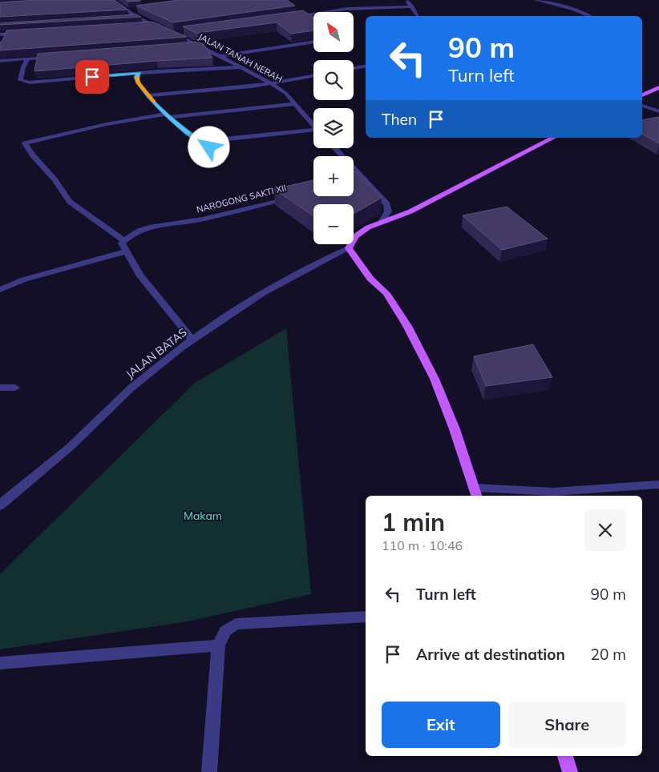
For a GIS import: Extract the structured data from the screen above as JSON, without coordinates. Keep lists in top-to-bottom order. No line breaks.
{"streets":{"street":["JALAN TANAH NERAH","NAROGONG SAKTI XII","JALAN BATAS"]},"parks":["Makam"],"north":"top left","page":{"map_buttons":["+","−"],"turn":["90 m","Turn left"],"then":"Then","heading":["1 min","110 m · 10:46"],"list":[{"name":"Turn left","value":"90 m"},{"name":"Arrive at destination","value":"20 m"}],"buttons":["Exit","Share"]}}
